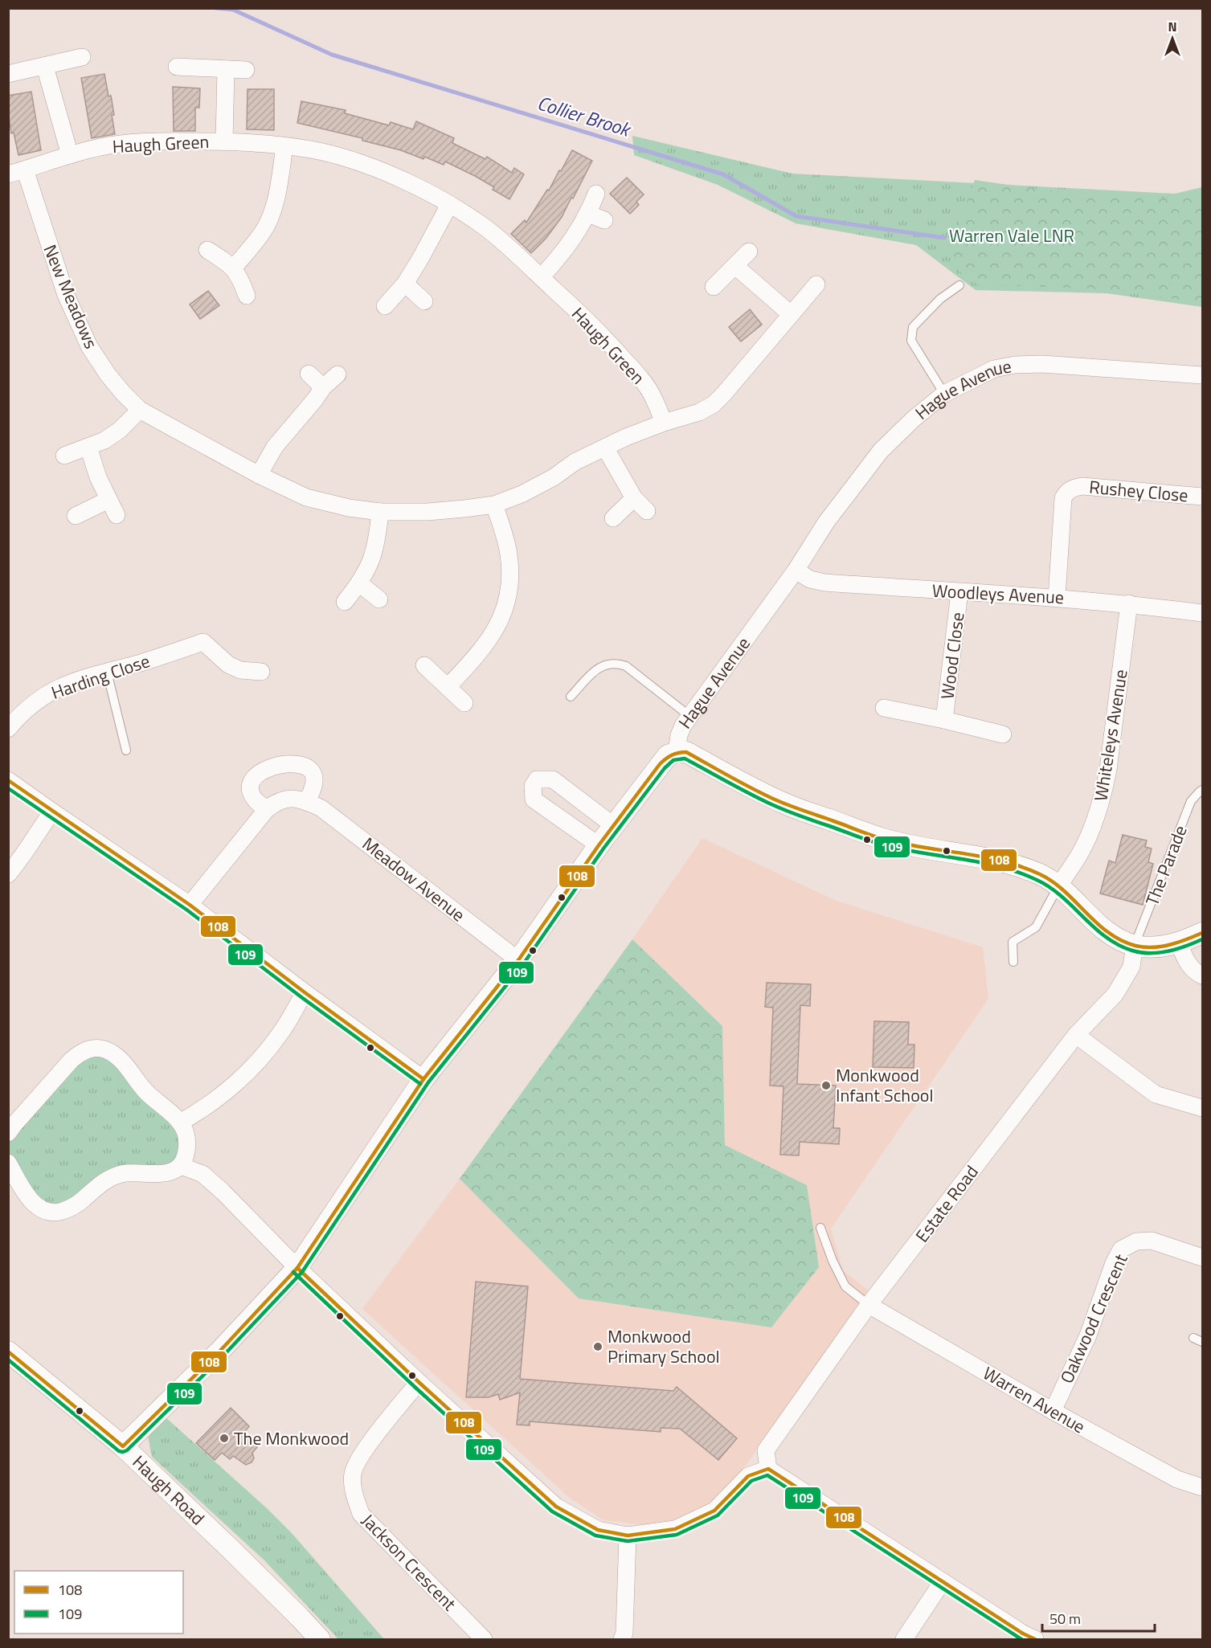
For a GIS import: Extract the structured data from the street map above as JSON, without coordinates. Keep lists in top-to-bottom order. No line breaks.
{"streets":{"street":["Haugh Green","New Meadows","Hague Avenue","Rushey Close","Woodleys Avenue","Wood Close","Harding Close","Whiteleys Avenue","Meadow Avenue","Estate Road","Oakwood Crescent","Warren Avenue","Haugh Road","Jackson Crescent"],"lane":["The Parade"]},"crossings":[["Haugh Green","New Meadows"],["Hague Avenue","Woodleys Avenue"],["Hague Avenue","Meadow Avenue"],["Hague Avenue","Haugh Road"],["Rushey Close","Woodleys Avenue"],["Woodleys Avenue","Wood Close"],["Woodleys Avenue","Whiteleys Avenue"],["The Parade","Estate Road"],["Estate Road","Warren Avenue"],["Oakwood Crescent","Warren Avenue"]],"water":["Collier Brook"],"parks":["Warren Vale LNR"],"places":["Monkwood Infant School","Monkwood Primary School","The Monkwood"],"lines":["transit line 108","transit line 109"],"legend":["108","109"],"scale_bar":"50 m","north":"top"}
